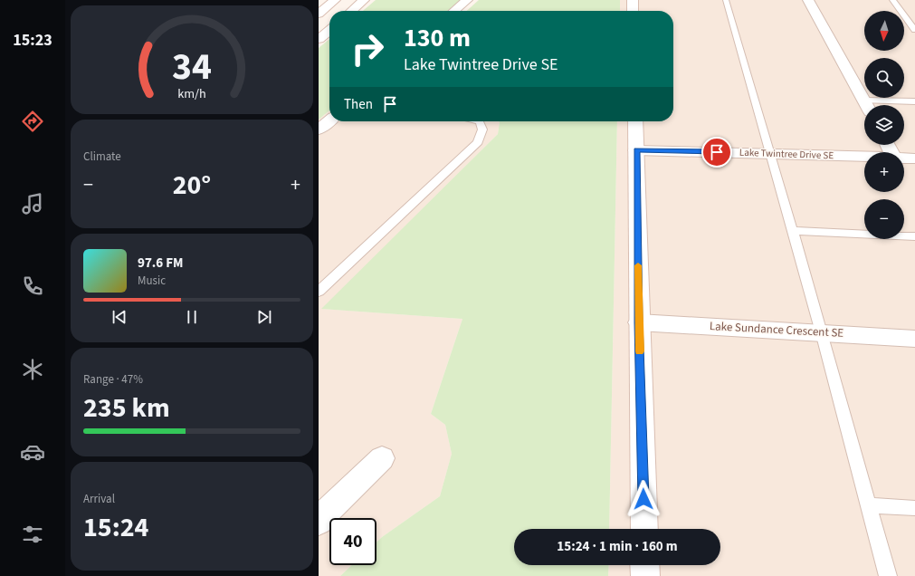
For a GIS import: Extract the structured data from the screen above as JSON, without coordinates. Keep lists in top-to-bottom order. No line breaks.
{"streets":{"street":["Lake Twintree Drive SE","Lake Sundance Crescent SE"]},"north":"bottom","page":{"tabs":"15:23","map_buttons":["+","−"],"turn":["130 m","Lake Twintree Drive SE"],"then":"Then","tile":["Climate",["Range · 47%","235 km"],["Arrival","15:24"]],"heat":["−","20°","+"],"song":["97.6 FM","Music"],"limit":"40","trip":"15:24 · 1 min · 160 m","gauge":["34","km/h"]}}
